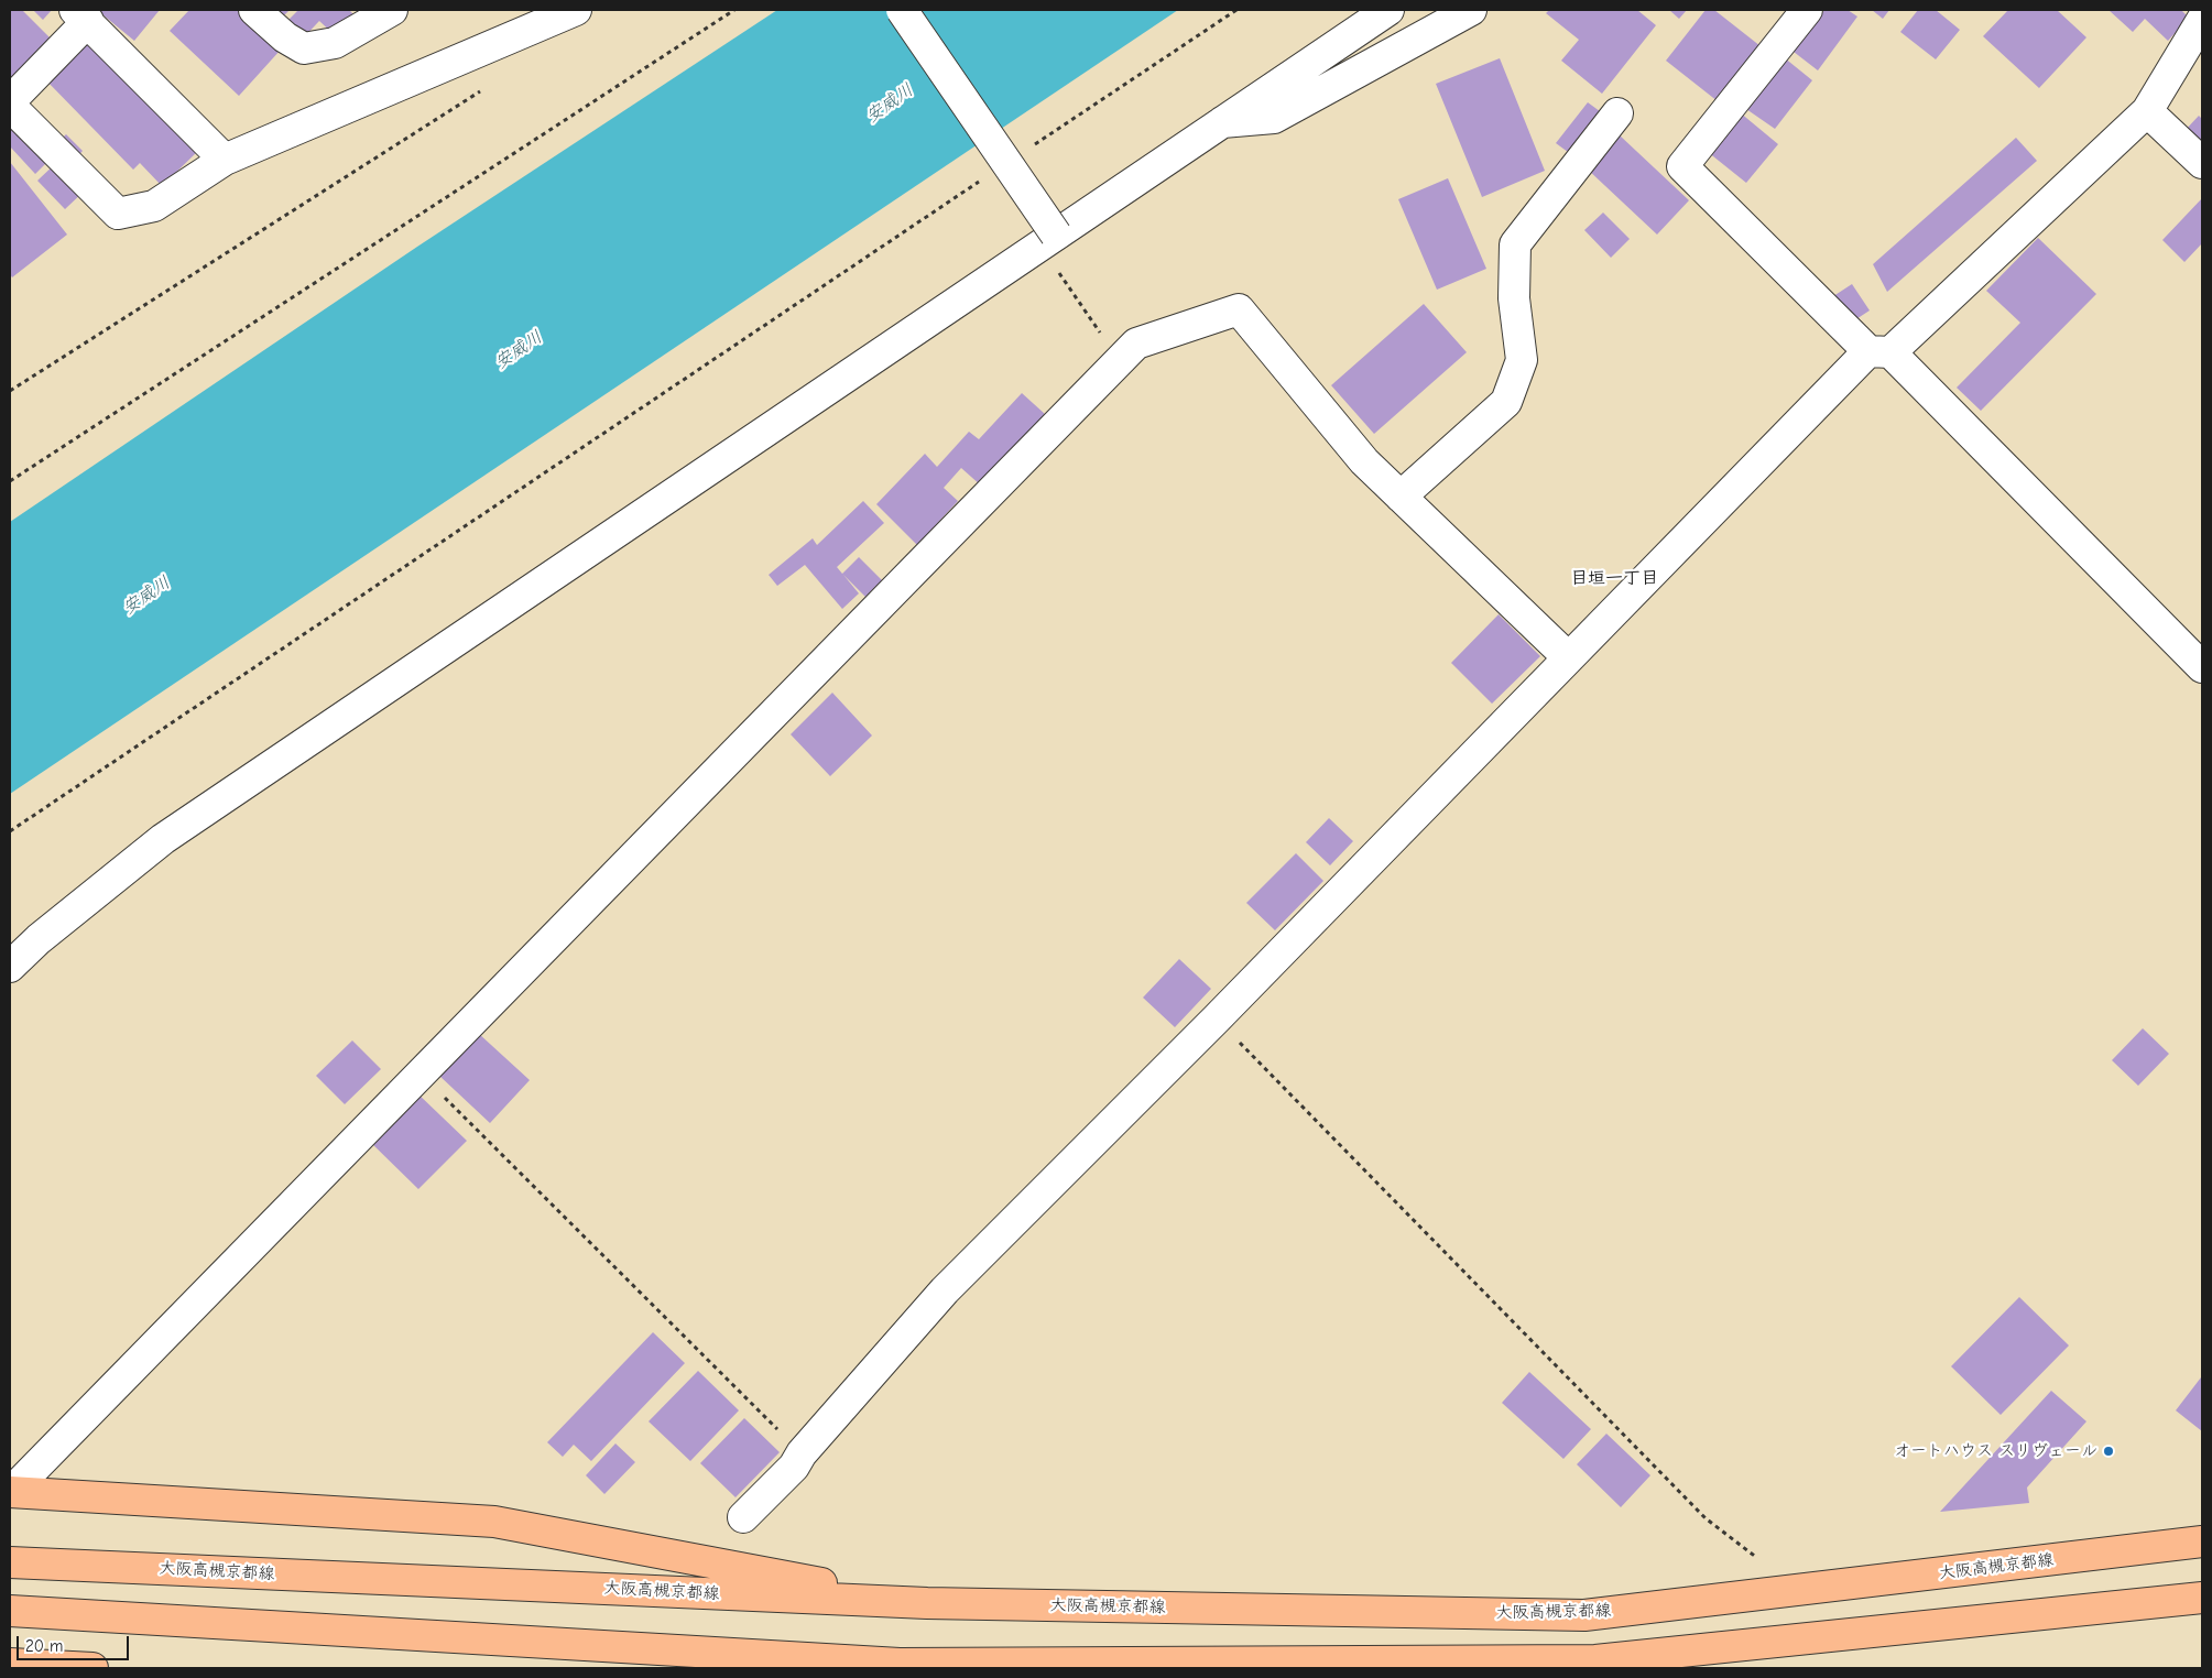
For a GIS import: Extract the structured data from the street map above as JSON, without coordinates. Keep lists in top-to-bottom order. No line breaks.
{"streets":{"main road":["大阪高槻京都線"]},"districts":["目垣一丁目"],"water":["安威川"],"places":["オートハウス スリヴェール"],"scale_bar":"20 m"}
